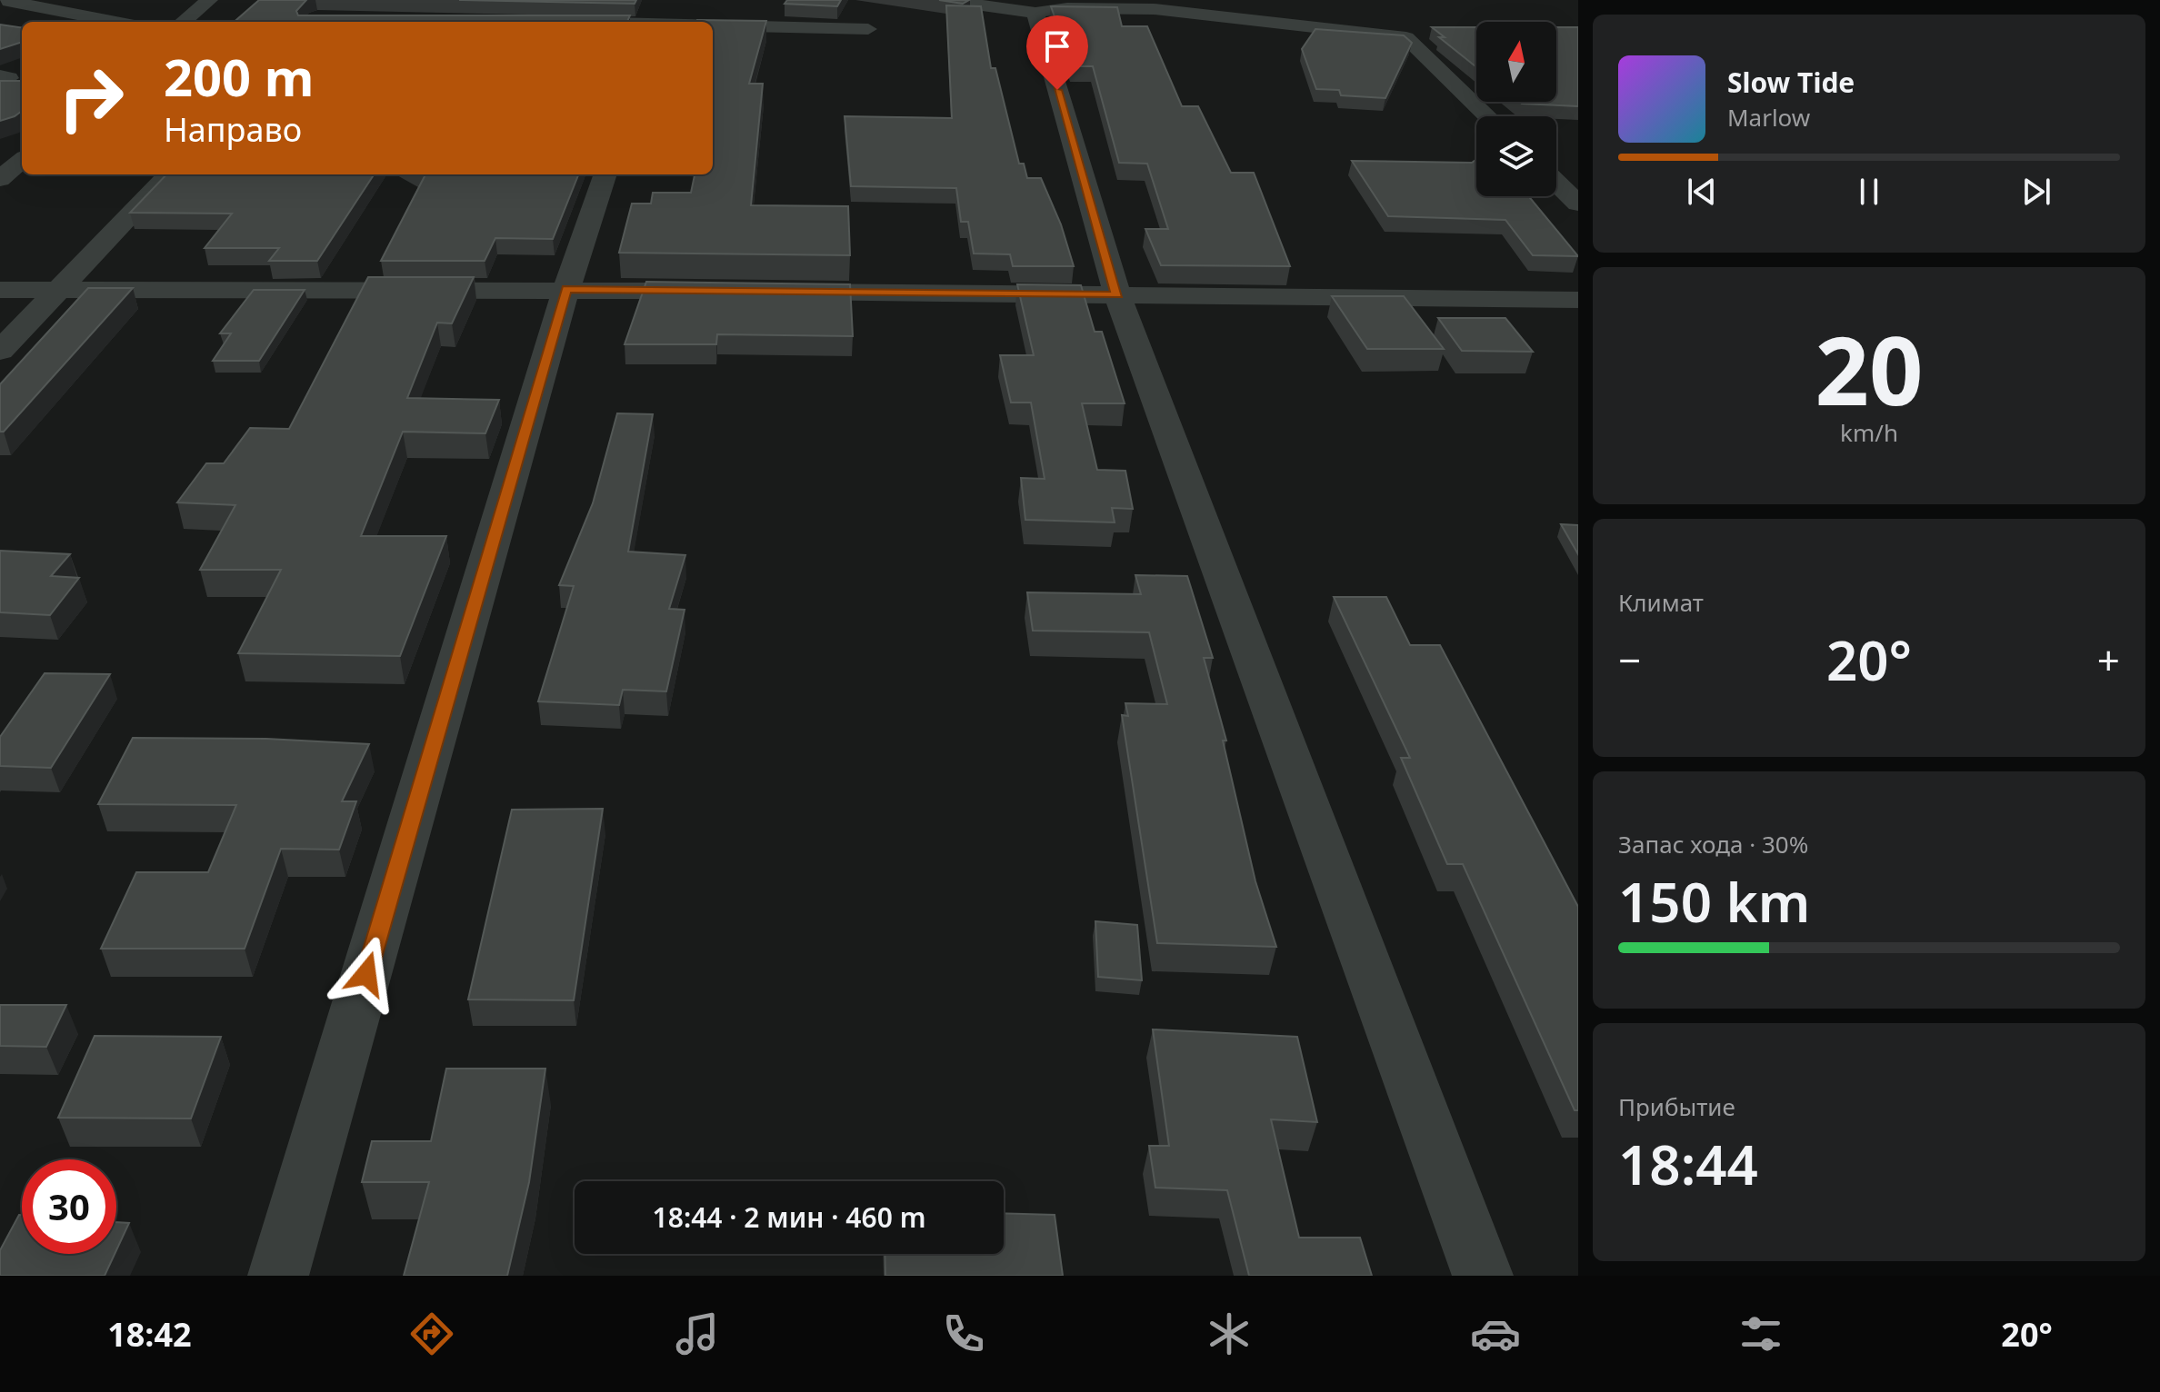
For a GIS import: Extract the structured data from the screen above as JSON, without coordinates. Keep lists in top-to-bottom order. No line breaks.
{"north":"top","page":{"turn":["200 m","Направо"],"song":["Slow Tide","Marlow"],"tile":[["20","km/h"],"Климат",["Запас хода · 30%","150 km"],["Прибытие","18:44"]],"heat":["−","20°","+"],"limit":"30","trip":"18:44 · 2 мин · 460 m","tabs":["18:42","20°"]}}
